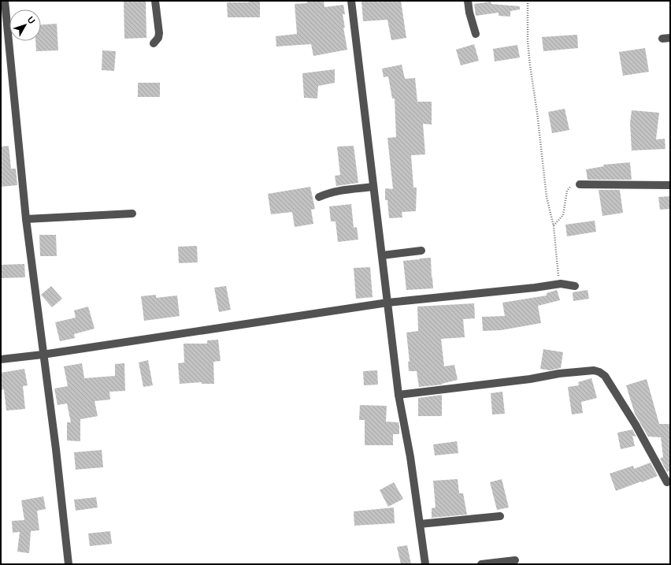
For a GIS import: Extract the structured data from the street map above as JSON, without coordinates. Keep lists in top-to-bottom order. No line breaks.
{"north":"top right"}
